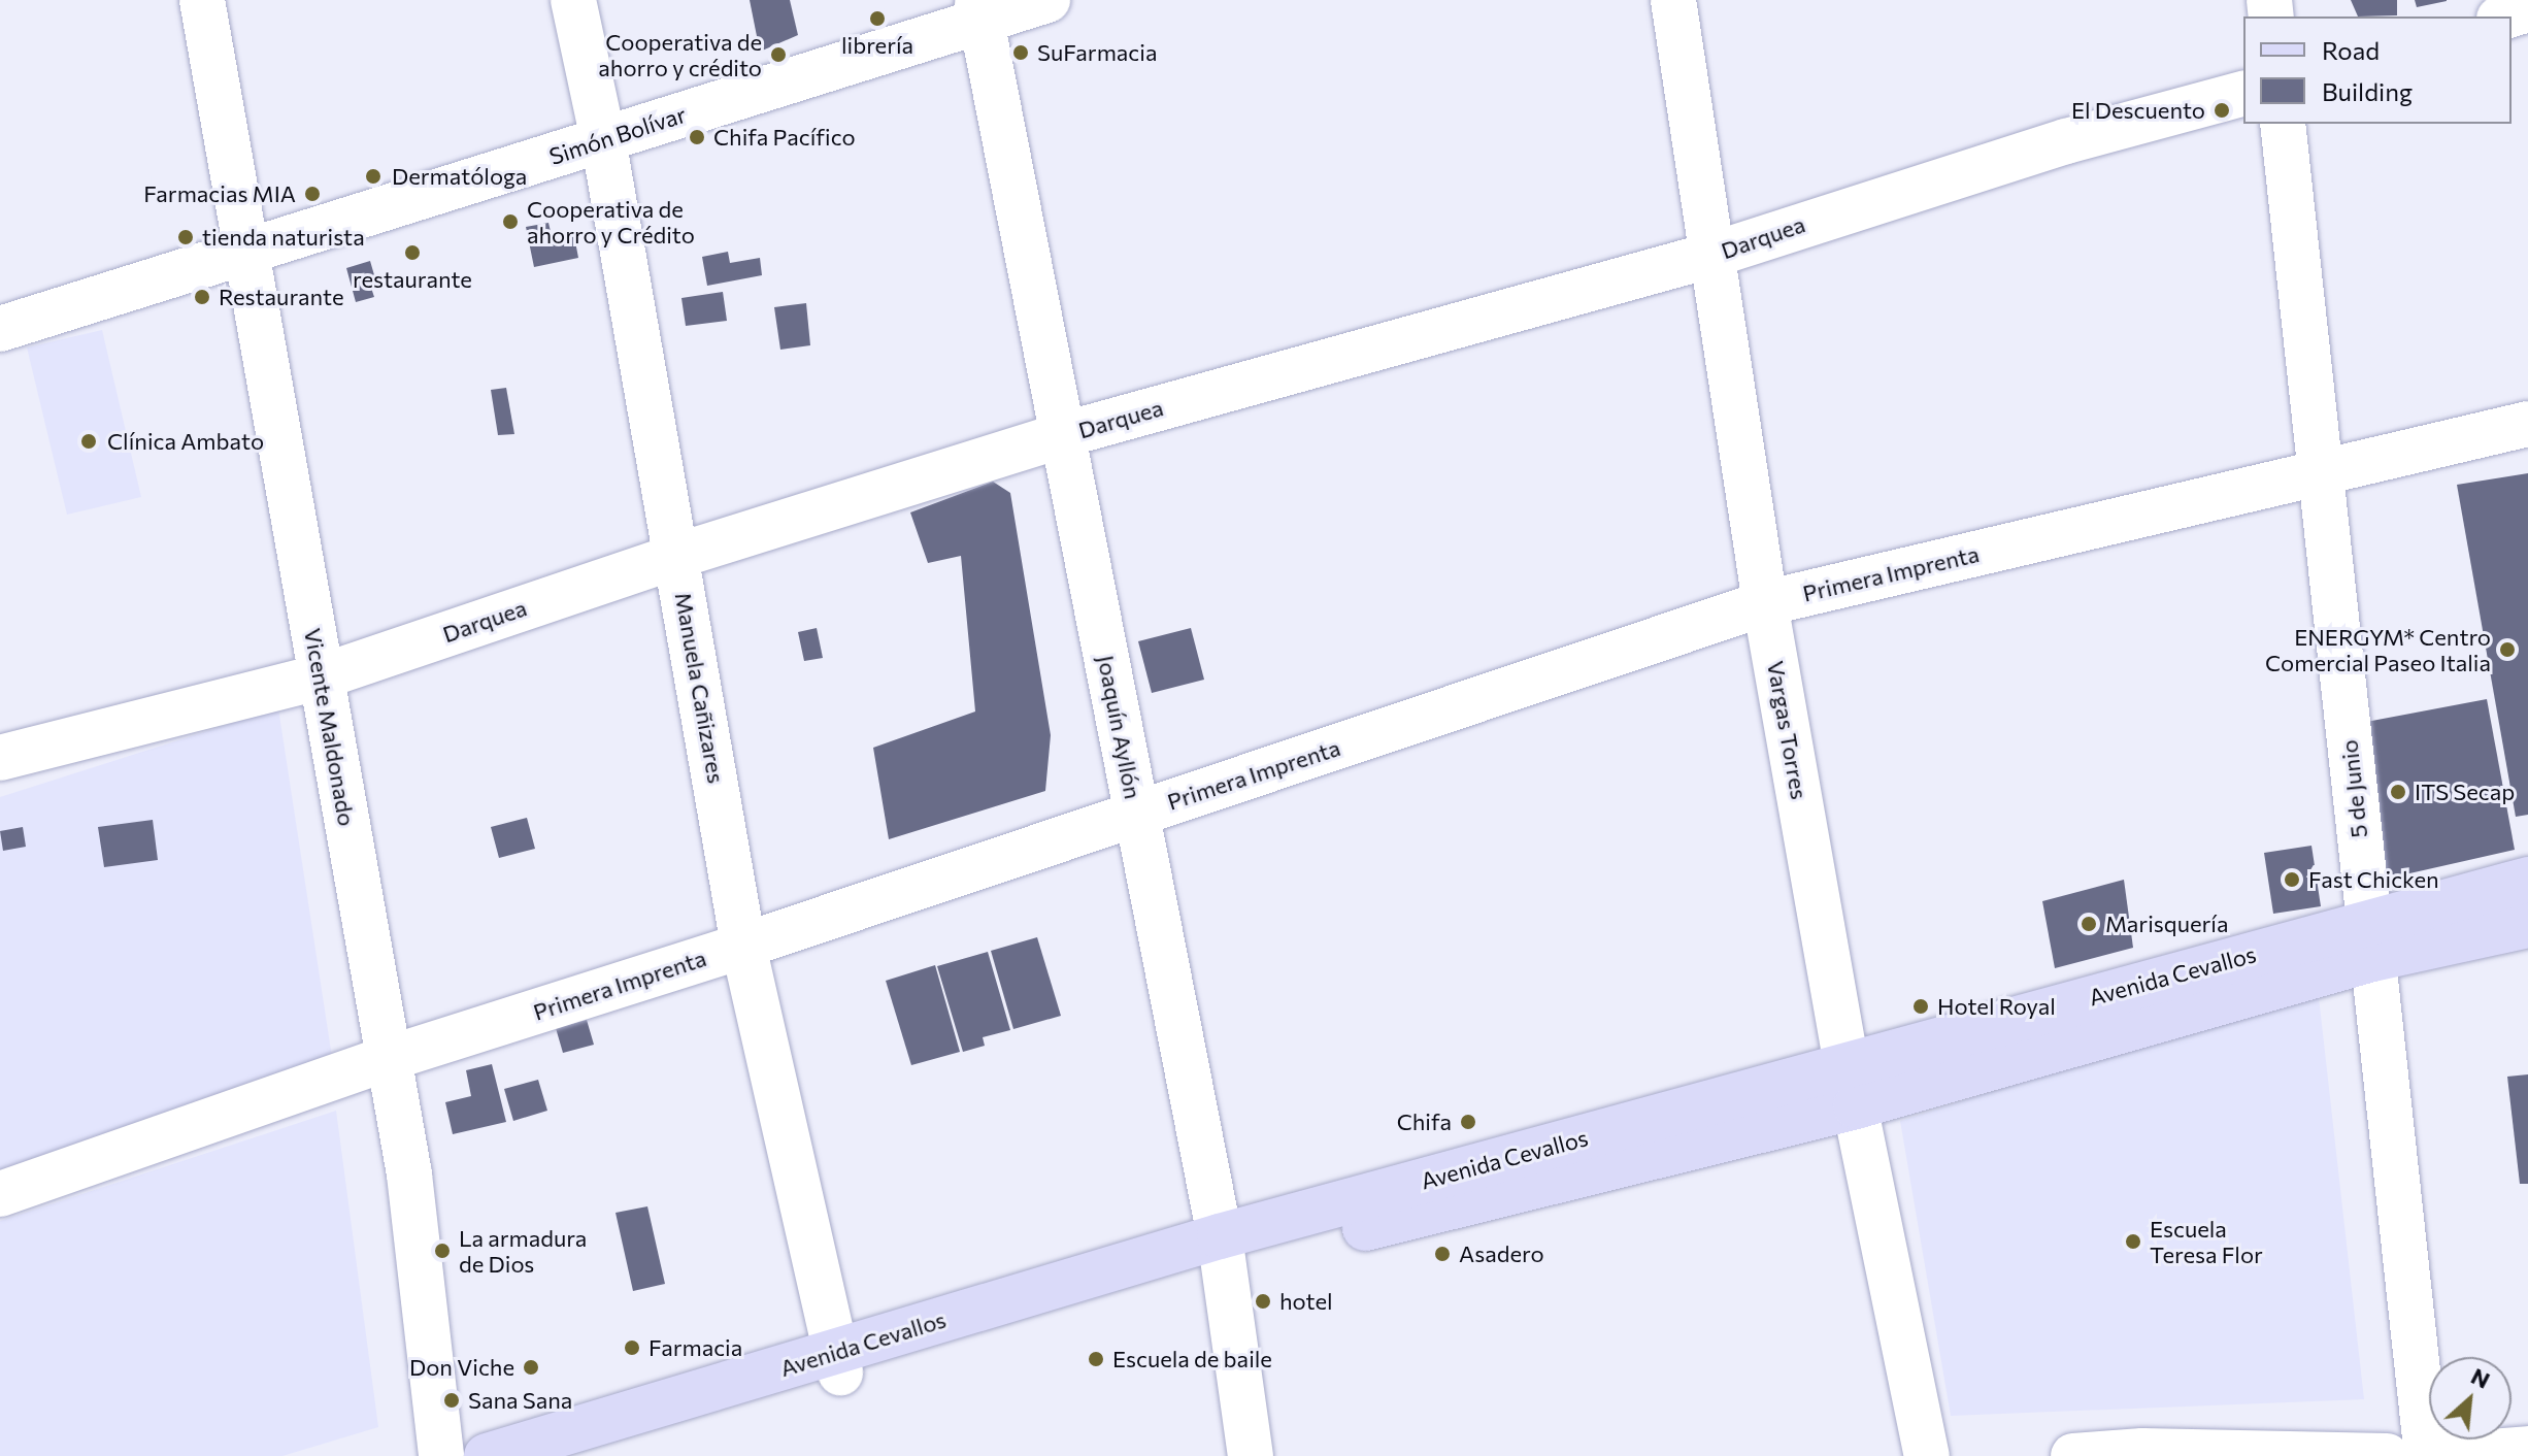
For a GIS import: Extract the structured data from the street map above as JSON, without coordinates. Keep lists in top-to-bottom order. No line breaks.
{"streets":{"main road":["Avenida Cevallos"],"street":["Simón Bolívar","Darquea","Primera Imprenta","Manuela Cañizares","Vicente Maldonado","Joaquín Ayllón","Vargas Torres","5 de Junio"]},"crossings":[["Simón Bolívar","Manuela Cañizares"],["Simón Bolívar","Vicente Maldonado"],["Simón Bolívar","Joaquín Ayllón"],["Darquea","Manuela Cañizares"],["Darquea","Vicente Maldonado"],["Darquea","Joaquín Ayllón"],["Darquea","Vargas Torres"],["Primera Imprenta","Manuela Cañizares"],["Primera Imprenta","Vicente Maldonado"],["Primera Imprenta","Joaquín Ayllón"],["Primera Imprenta","Vargas Torres"],["Primera Imprenta","5 de Junio"],["Manuela Cañizares","Avenida Cevallos"],["Joaquín Ayllón","Avenida Cevallos"],["Vargas Torres","Avenida Cevallos"],["5 de Junio","Avenida Cevallos"]],"places":["librería","SuFarmacia","Cooperativa de ahorro y crédito","El Descuento","Chifa Pacífico","Dermatóloga","Farmacias MIA","Cooperativa de ahorro y Crédito","tienda naturista","restaurante","Restaurante","Clínica Ambato","ENERGYM* Centro Comercial Paseo Italia","ITS Secap","Fast Chicken","Marisquería","Hotel Royal","Chifa","Escuela Teresa Flor","La armadura de Dios","Asadero","hotel","Farmacia","Escuela de baile","Don Viche","Sana Sana"],"legend":["Road","Building"],"north":"top right"}
